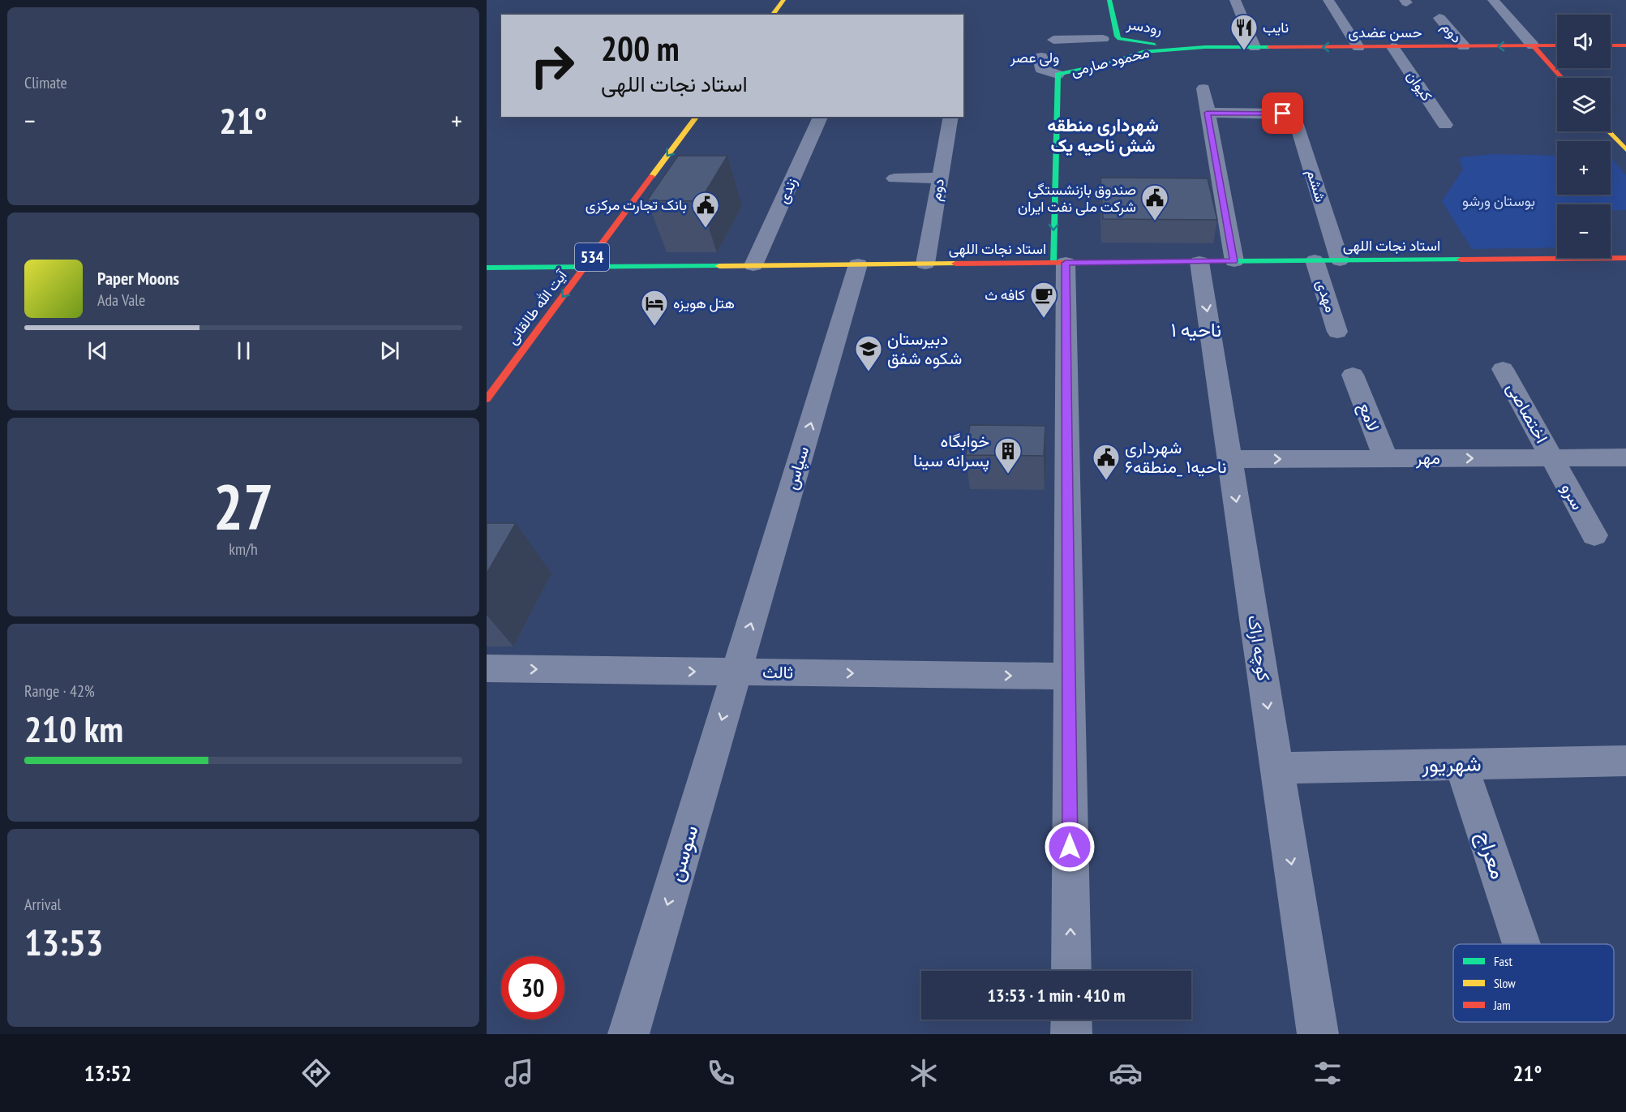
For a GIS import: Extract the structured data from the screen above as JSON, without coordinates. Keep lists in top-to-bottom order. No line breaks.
{"streets":{"street":["رودسر","حسن عضدی","دوم","محمود صارمی","کیوان","ششم","زندی","استاد نجات اللهی","534","مهدی","آیت الله طالقانی","اختصاصی","لامع","مهر","سپاس","سرو","کوچه اراک","ثالث","شهریور","سوسن","معراج"]},"crossings":[["رودسر","حسن عضدی"],["رودسر","محمود صارمی"],["حسن عضدی","دوم"],["حسن عضدی","محمود صارمی"],["حسن عضدی","کیوان"],["دوم","استاد نجات اللهی"],["محمود صارمی","استاد نجات اللهی"],["محمود صارمی","ثالث"],["ششم","استاد نجات اللهی"],["زندی","استاد نجات اللهی"],["استاد نجات اللهی","مهدی"],["استاد نجات اللهی","آیت الله طالقانی"],["استاد نجات اللهی","سپاس"],["استاد نجات اللهی","کوچه اراک"],["اختصاصی","مهر"],["اختصاصی","سرو"],["لامع","مهر"],["مهر","سرو"],["مهر","کوچه اراک"],["سپاس","ثالث"],["سپاس","سوسن"],["کوچه اراک","شهریور"],["ثالث","سوسن"],["شهریور","معراج"]],"one_way":["حسن عضدی","آیت الله طالقانی","مهر","سپاس","کوچه اراک","ثالث","سوسن"],"districts":["ولی عصر","شهرداری منطقه شش ناحیه یک","ناحیه ۱"],"parks":["بوستان ورشو"],"places":{"restaurant":["نایب"],"public building":["صندوق بازنشستگی شرکت ملی نفت ایران","بانک تجارت مرکزی","شهرداری ناحیه۱ _منطقه۶"],"cafe":["کافه ث"],"hotel":["هتل هویزه"],"school or university":["دبیرستان شکوه شفق"],"building":["خوابگاه پسرانه سینا"]},"legend":["Fast","Slow","Jam"],"page":{"tile":["Climate",["27","km/h"],["Range · 42%","210 km"],["Arrival","13:53"]],"map_buttons":["+","−"],"turn":["200 m","استاد نجات اللهی"],"heat":["−","21°","+"],"song":["Paper Moons","Ada Vale"],"limit":"30","trip":"13:53 · 1 min · 410 m","tabs":["13:52","21°"]}}
